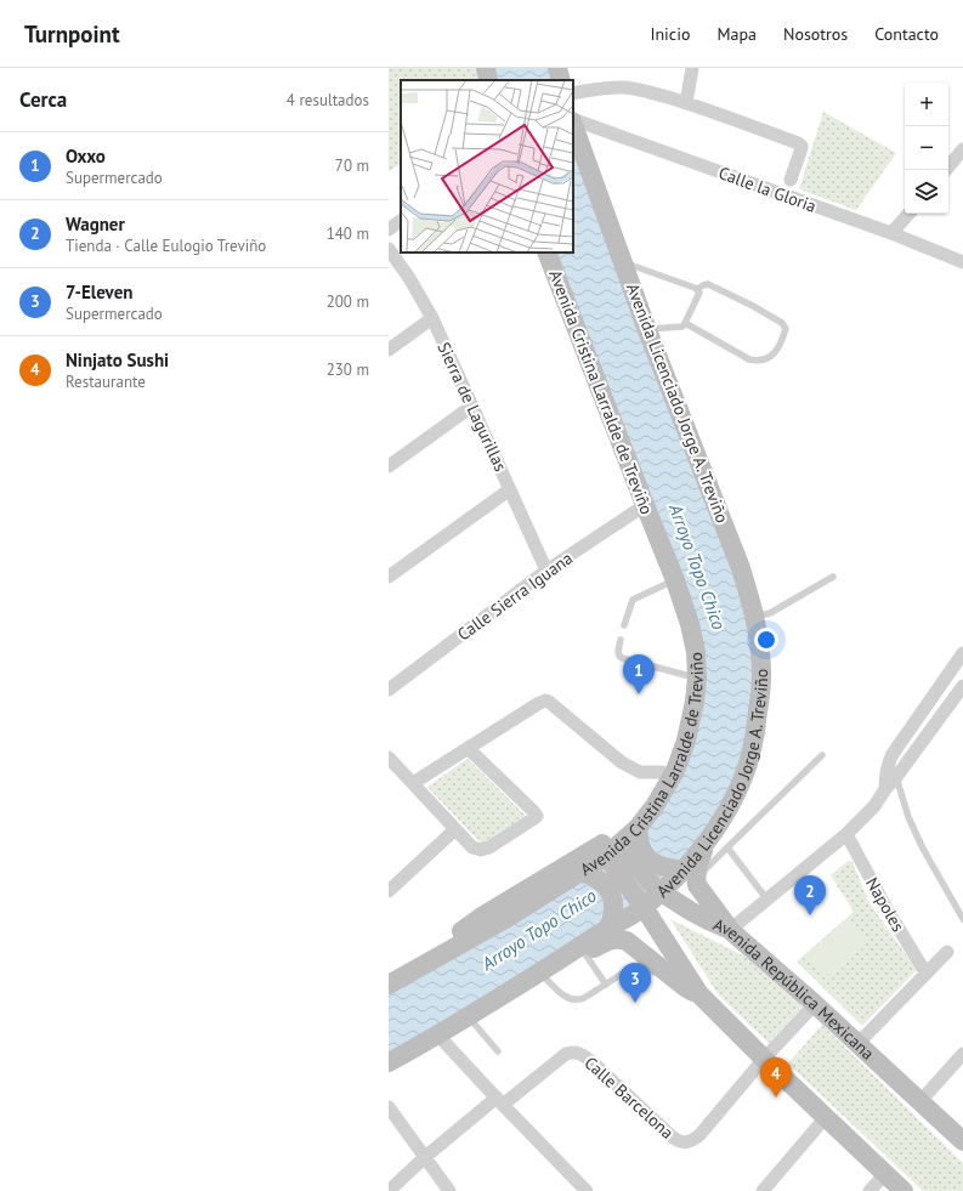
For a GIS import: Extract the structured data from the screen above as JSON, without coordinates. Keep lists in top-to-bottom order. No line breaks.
{"streets":{"main road":["Avenida Cristina Larralde de Treviño","Avenida Licenciado Jorge A. Treviño","Avenida República Mexicana"],"street":["Calle la Gloria","Sierra de Lagurillas","Calle Sierra Iguana","Napoles","Calle Barcelona"]},"crossings":[["Avenida Cristina Larralde de Treviño","Calle Sierra Iguana"],["Avenida Cristina Larralde de Treviño","Avenida República Mexicana"],["Avenida Licenciado Jorge A. Treviño","Avenida República Mexicana"],["Sierra de Lagurillas","Calle Sierra Iguana"]],"water":["Arroyo Topo Chico"],"page":{"header":"Turnpoint","nav":["Inicio","Mapa","Nosotros","Contacto"],"heading":["Cerca","4 resultados"],"map_buttons":["+","−"],"list":[{"mark":"1","name":"Oxxo","note":"Supermercado","value":"70 m"},{"mark":"2","name":"Wagner","note":"Tienda · Calle Eulogio Treviño","value":"140 m"},{"mark":"3","name":"7-Eleven","note":"Supermercado","value":"200 m"},{"mark":"4","name":"Ninjato Sushi","note":"Restaurante","value":"230 m"}],"pins":["1","2","3","4"]}}
